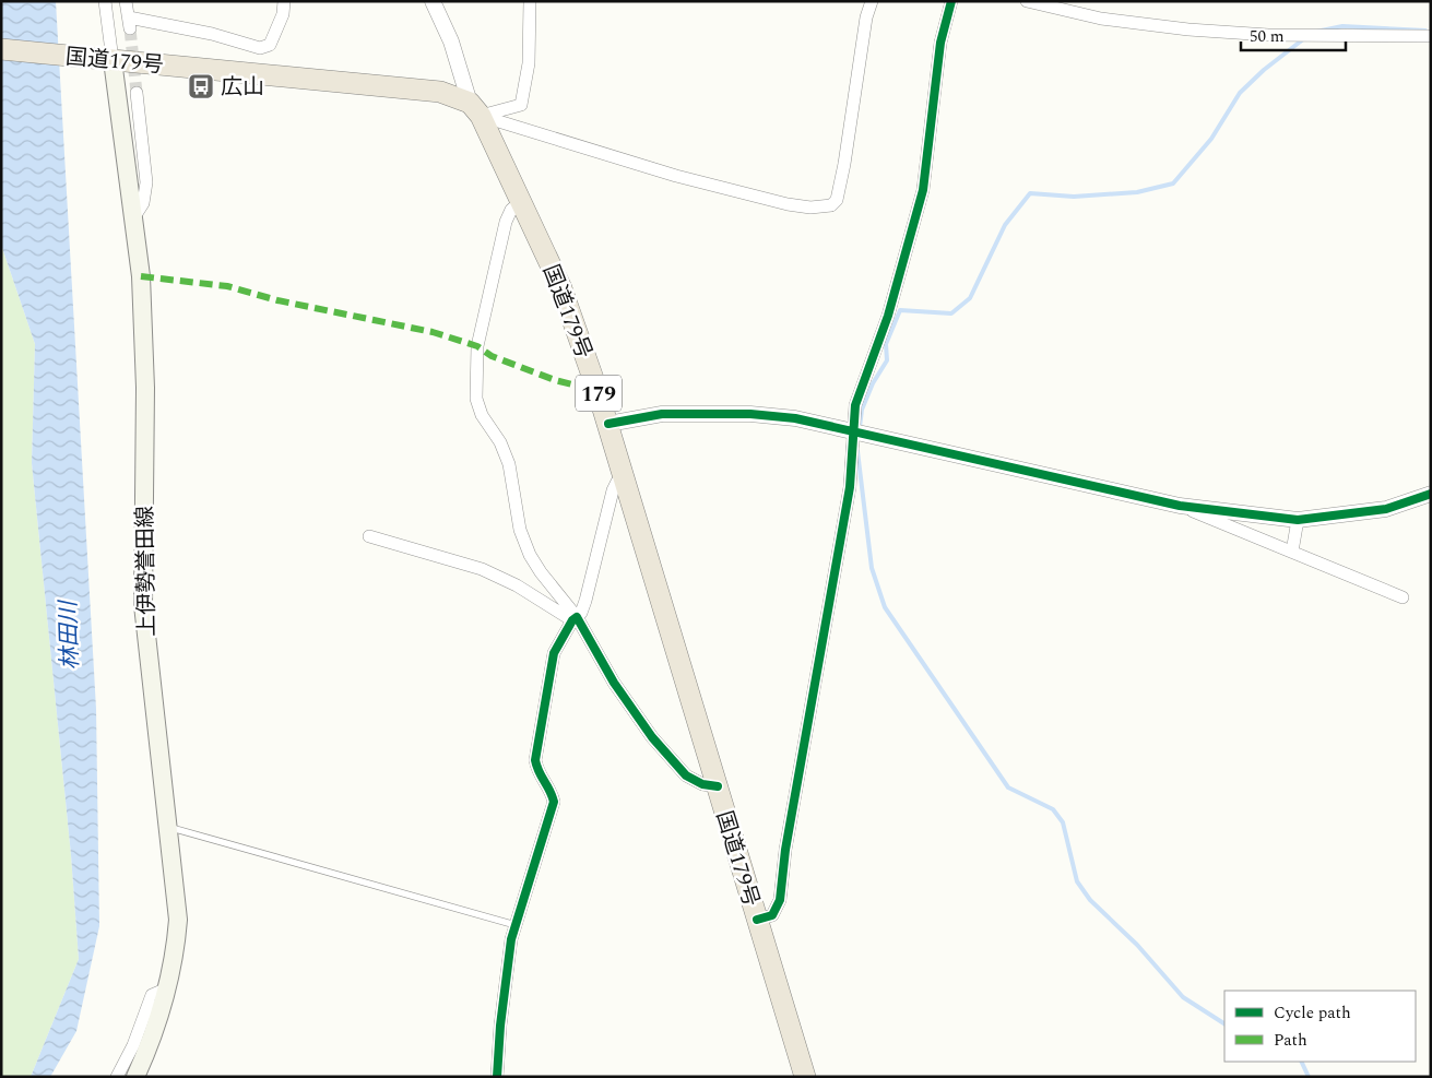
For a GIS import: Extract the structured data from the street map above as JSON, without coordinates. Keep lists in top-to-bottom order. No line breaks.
{"streets":{"highway":["国道179号","179"],"main road":["上伊勢誉田線"]},"crossings":[["国道179号","上伊勢誉田線"]],"water":["林田川"],"places":{"bus stop":["広山"]},"legend":["Cycle path","Path"],"scale_bar":"50 m"}
